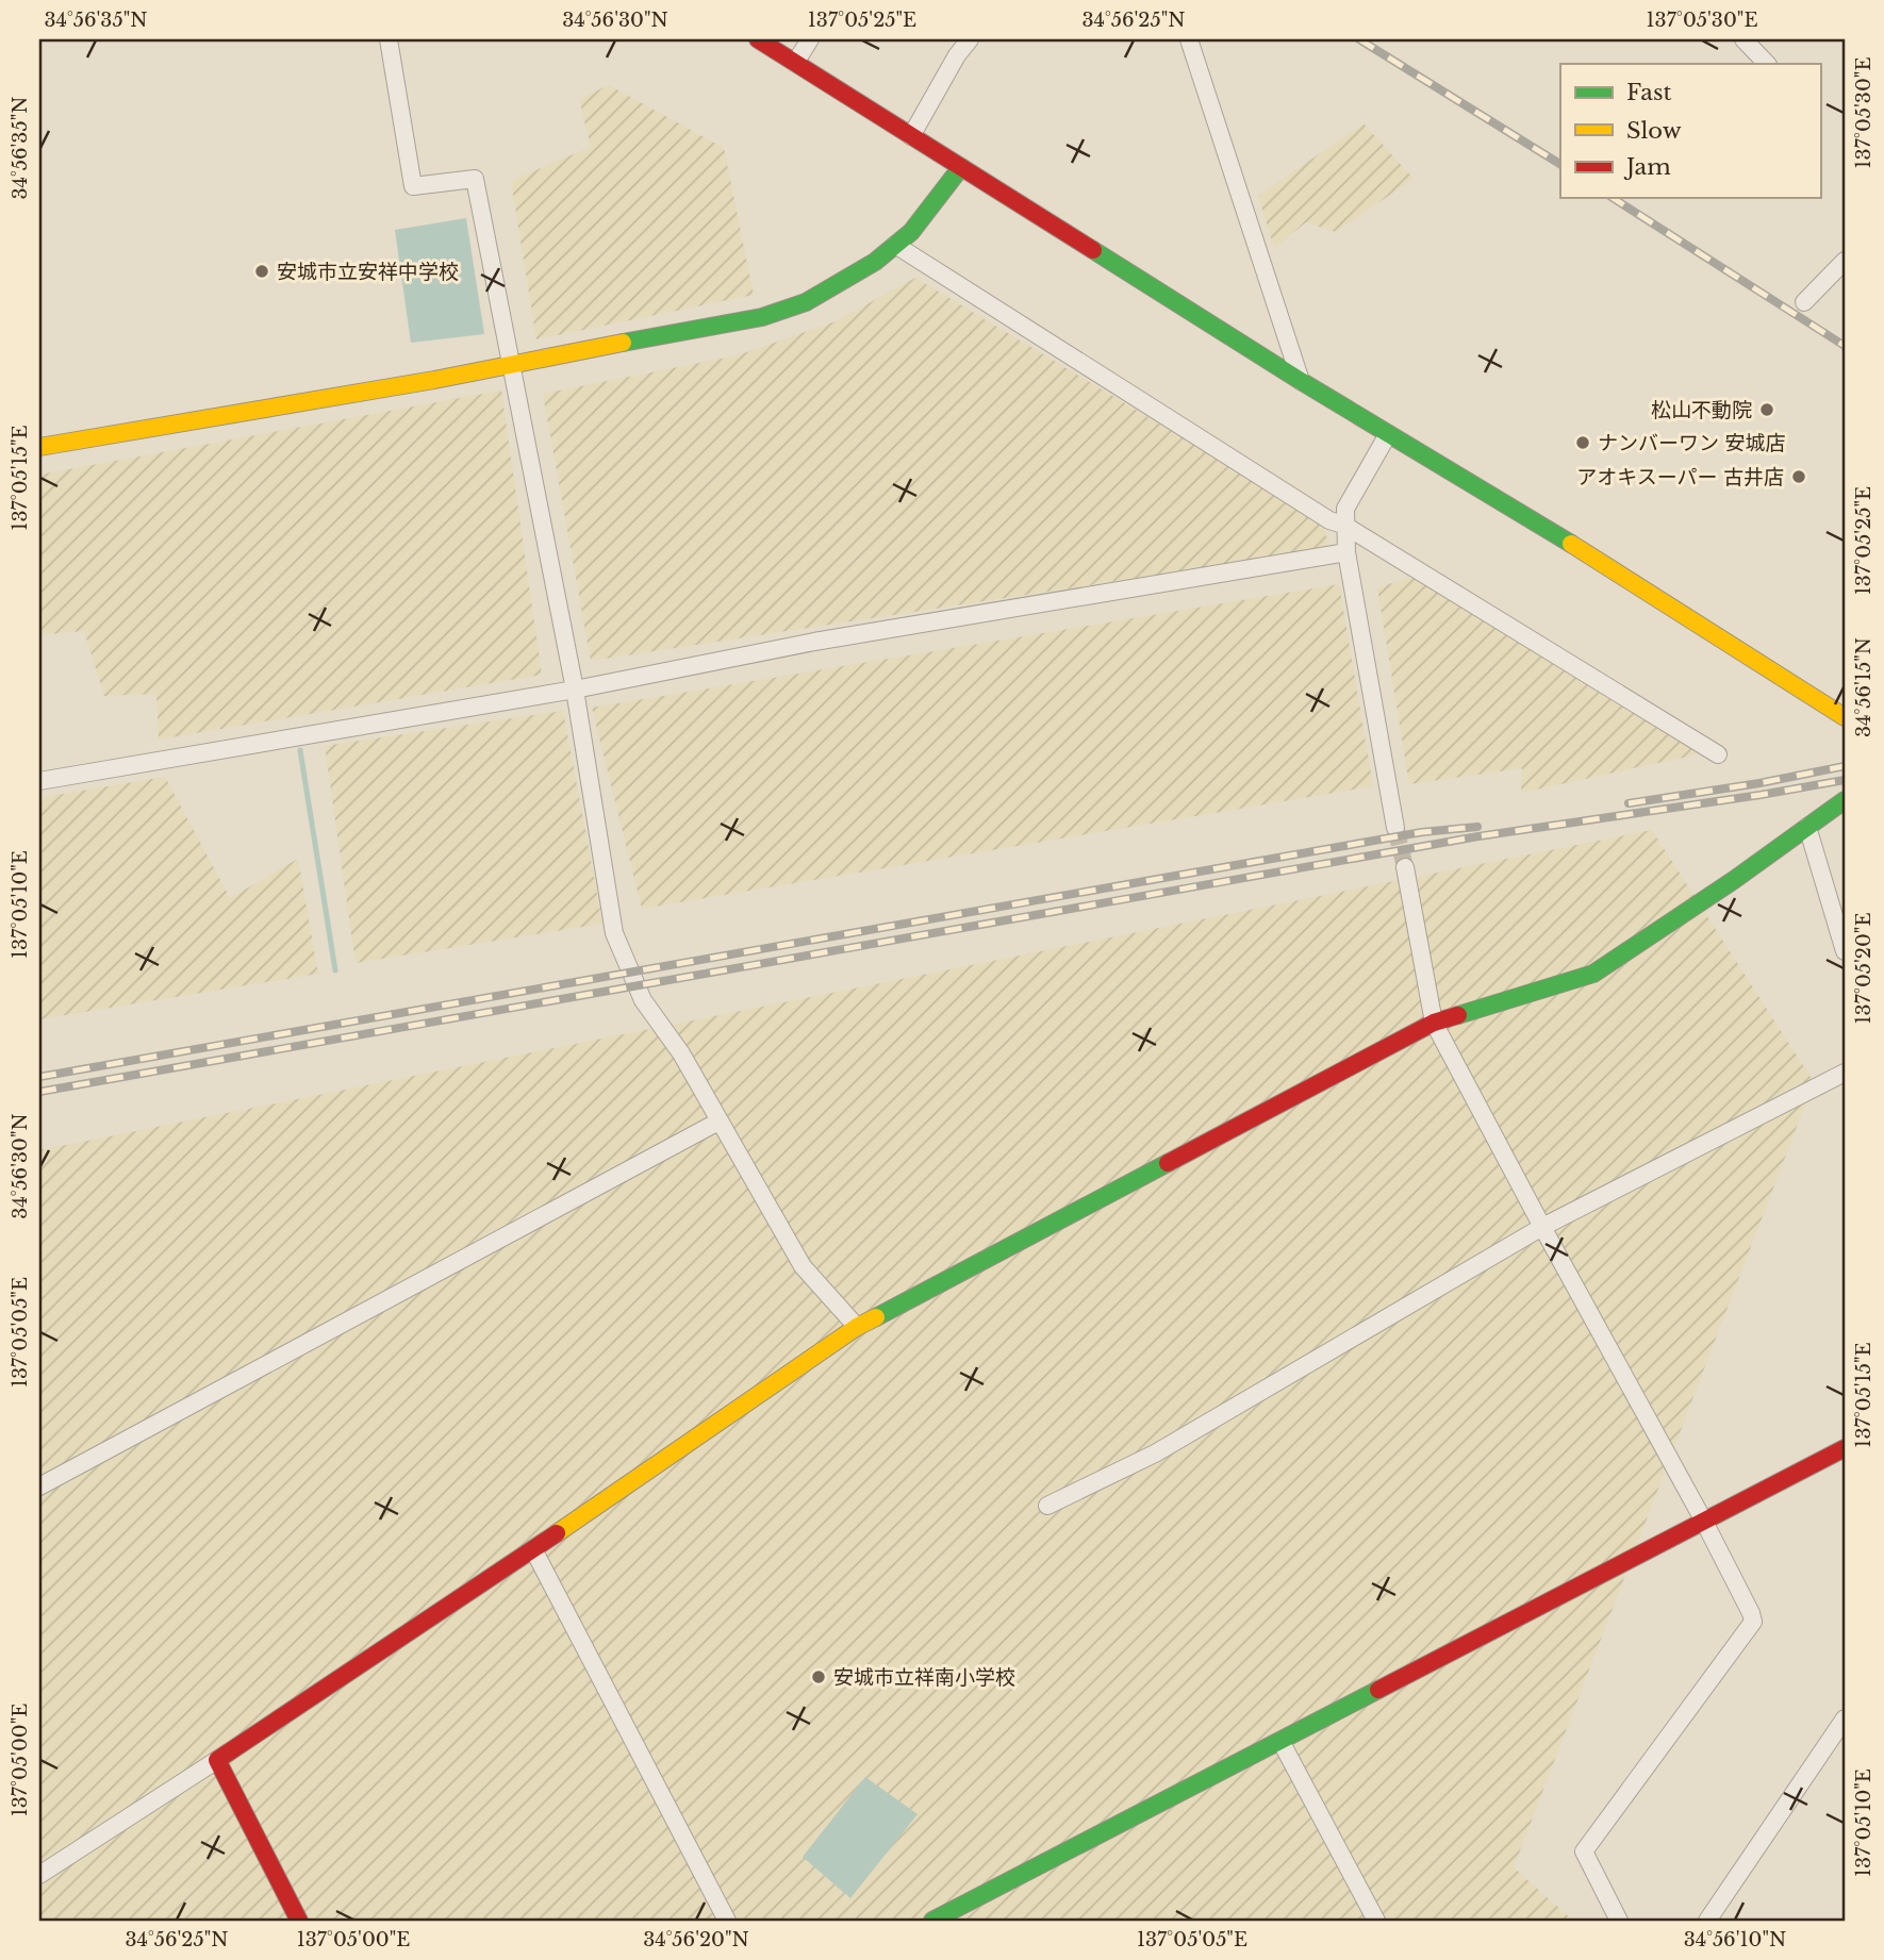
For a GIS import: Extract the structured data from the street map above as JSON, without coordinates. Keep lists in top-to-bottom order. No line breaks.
{"places":["安城市立安祥中学校","松山不動院","ナンバーワン 安城店","アオキスーパー 古井店","安城市立祥南小学校"],"legend":["Fast","Slow","Jam"],"coordinates":["34°56'35\"N","34°56'30\"N","137°05'25\"E","34°56'25\"N","137°05'30\"E","137°05'15\"E","34°56'15\"N","137°05'10\"E","137°05'20\"E","137°05'05\"E","137°05'00\"E","34°56'20\"N","34°56'10\"N"]}
